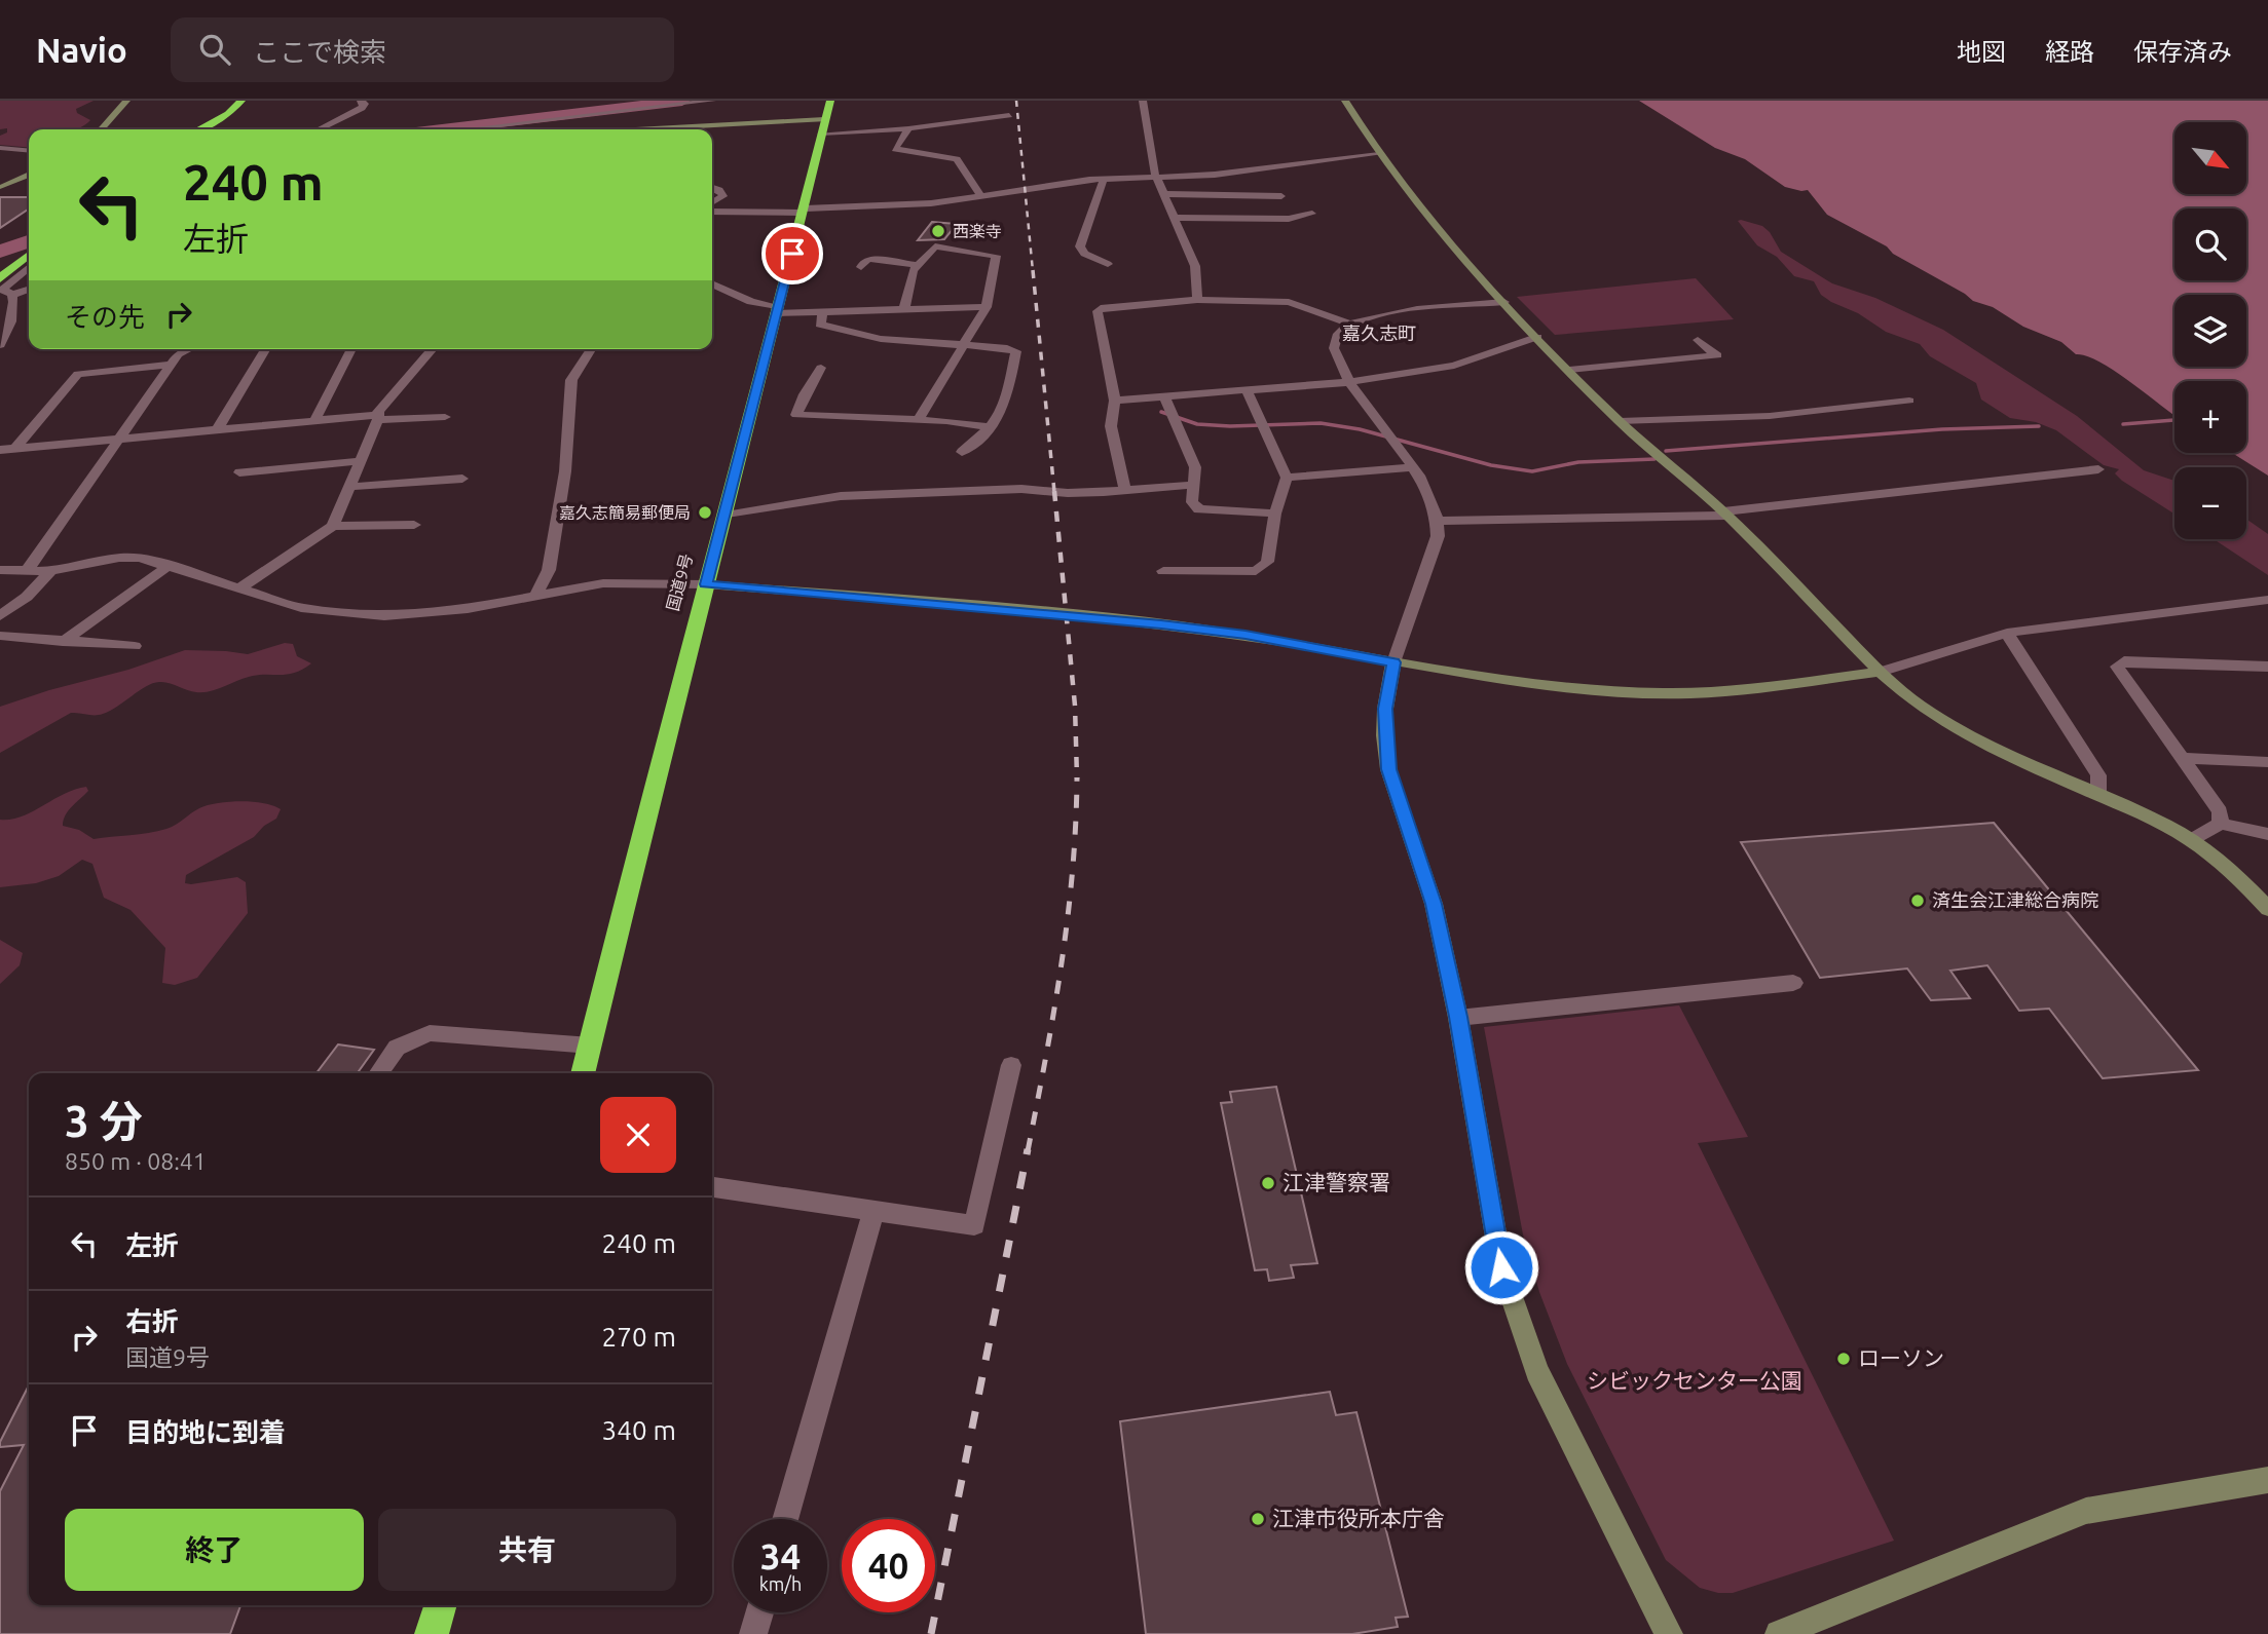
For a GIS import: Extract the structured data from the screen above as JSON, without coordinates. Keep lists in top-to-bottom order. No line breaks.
{"streets":{"highway":["国道9号"]},"districts":["嘉久志町"],"parks":["シビックセンター公園"],"places":["西楽寺","嘉久志簡易郵便局","済生会江津総合病院","江津警察署","ローソン","江津市役所本庁舎"],"north":"bottom right","page":{"header":"Navio","search":"ここで検索","nav":["地図","経路","保存済み"],"map_buttons":["+","−"],"turn":["240 m","左折"],"then":"その先","heading":["3 分","850 m · 08:41"],"list":[{"name":"左折","value":"240 m"},{"name":"右折","note":"国道9号","value":"270 m"},{"name":"目的地に到着","value":"340 m"}],"buttons":["終了","共有"],"speed":"34 km/h","limit":"40"}}
